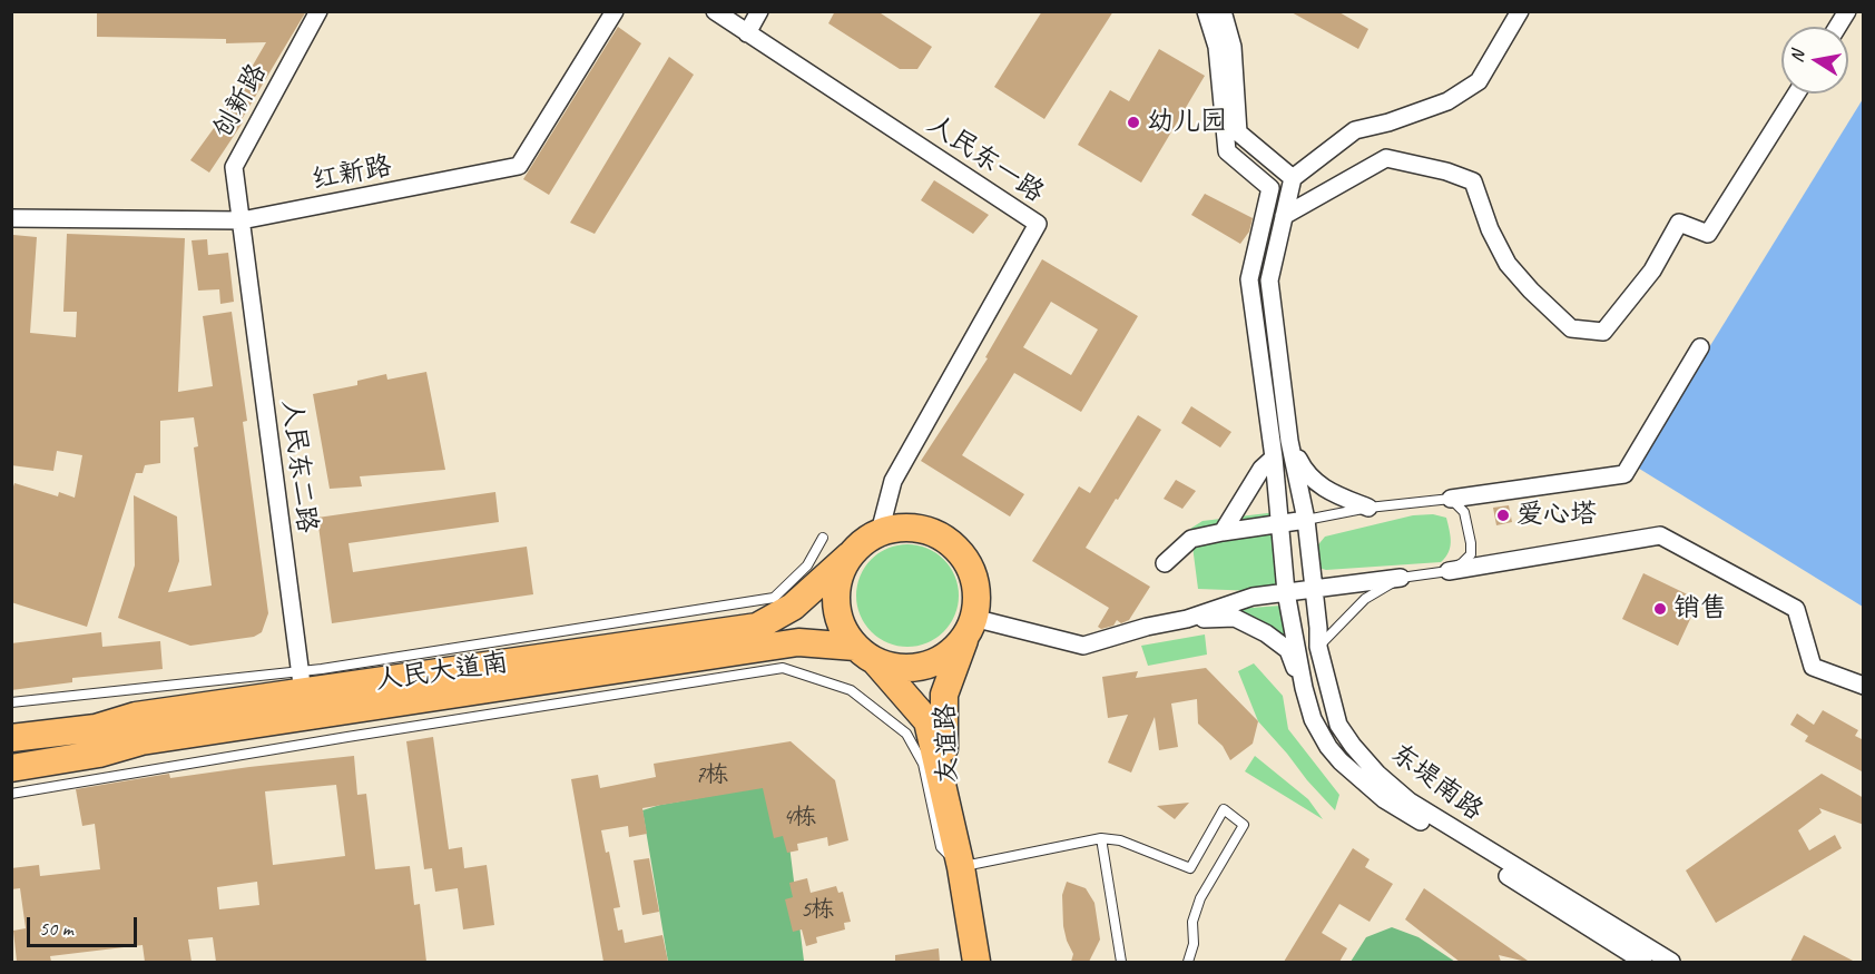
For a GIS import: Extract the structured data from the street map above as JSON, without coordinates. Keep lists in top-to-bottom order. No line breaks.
{"streets":{"main road":["人民大道南","友谊路"],"street":["创新路","人民东一路","红新路","人民东二路","东堤南路"]},"crossings":[["创新路","红新路"],["创新路","人民东二路"],["人民东一路","人民大道南"],["人民东一路","友谊路"],["红新路","人民东二路"],["人民东二路","人民大道南"],["人民大道南","友谊路"]],"places":["幼儿园","爱心塔","销售"],"house_numbers":["7栋","4栋","5栋"],"scale_bar":"50 m","north":"left"}
